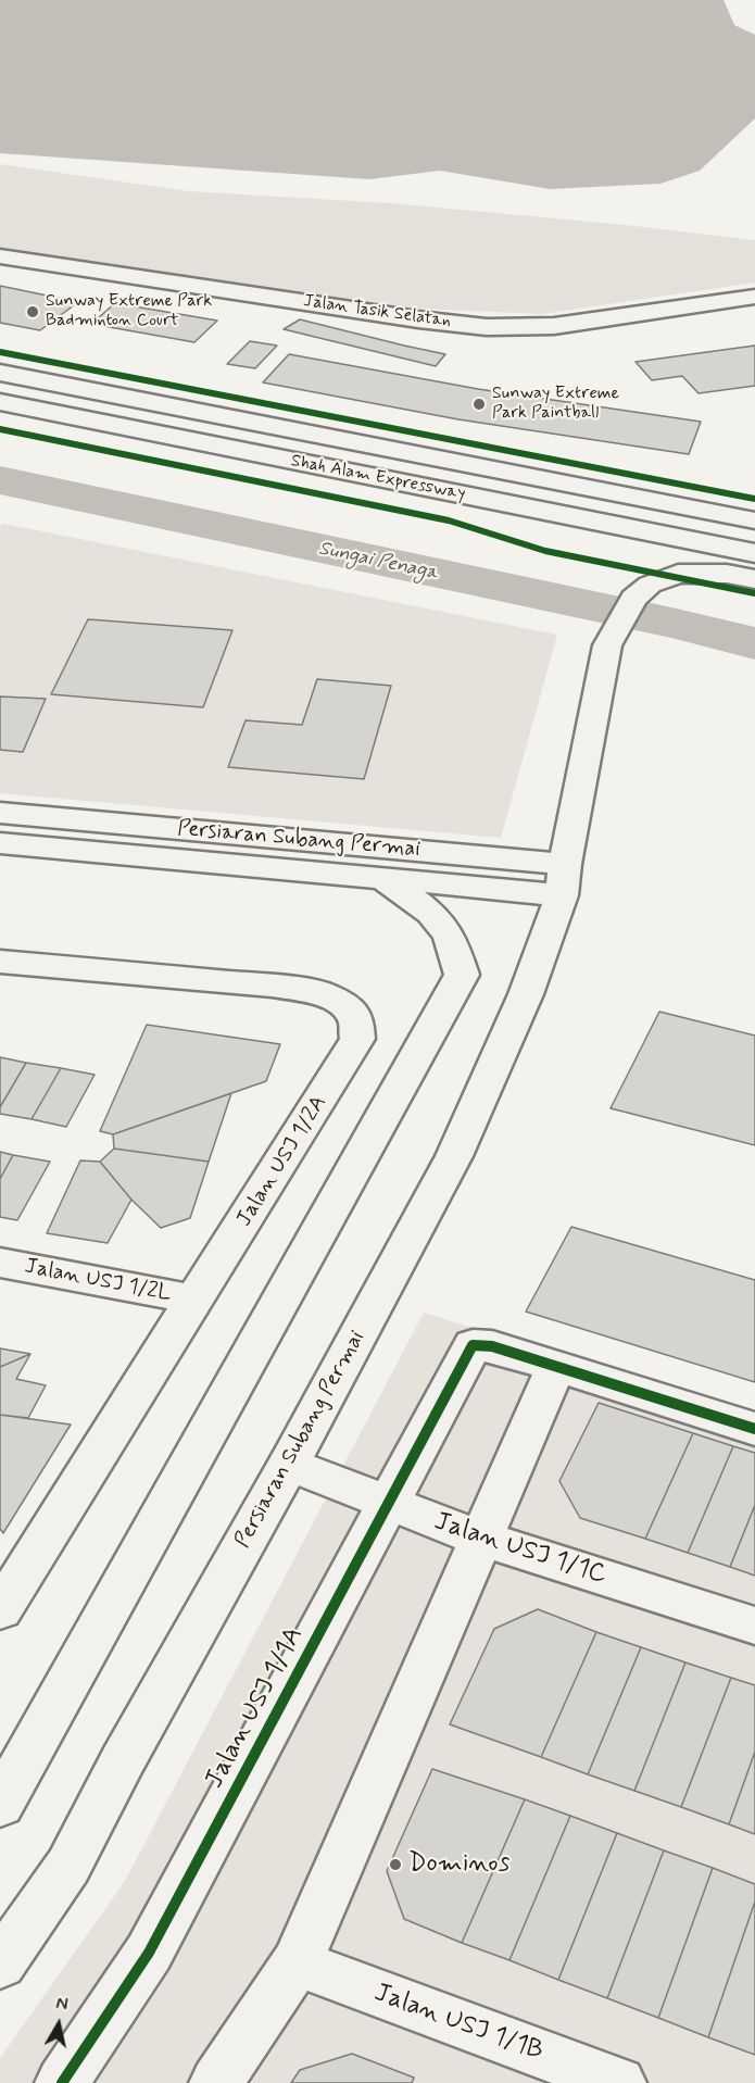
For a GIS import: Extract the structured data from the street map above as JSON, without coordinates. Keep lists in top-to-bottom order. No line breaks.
{"streets":{"main road":["Jalan Tasik Selatan","Shah Alam Expressway","Persiaran Subang Permai","Jalan USJ 1/2A","Jalan USJ 1/2L","Jalan USJ 1/1C","Jalan USJ 1/1A","Jalan USJ 1/1B"]},"crossings":[["Persiaran Subang Permai","Jalan USJ 1/1C"],["Jalan USJ 1/2A","Jalan USJ 1/2L"],["Jalan USJ 1/1C","Jalan USJ 1/1A"]],"water":["Sungai Penaga"],"places":["Sunway Extreme Park Badminton Court","Sunway Extreme Park Paintball","Dominos"],"north":"top"}
